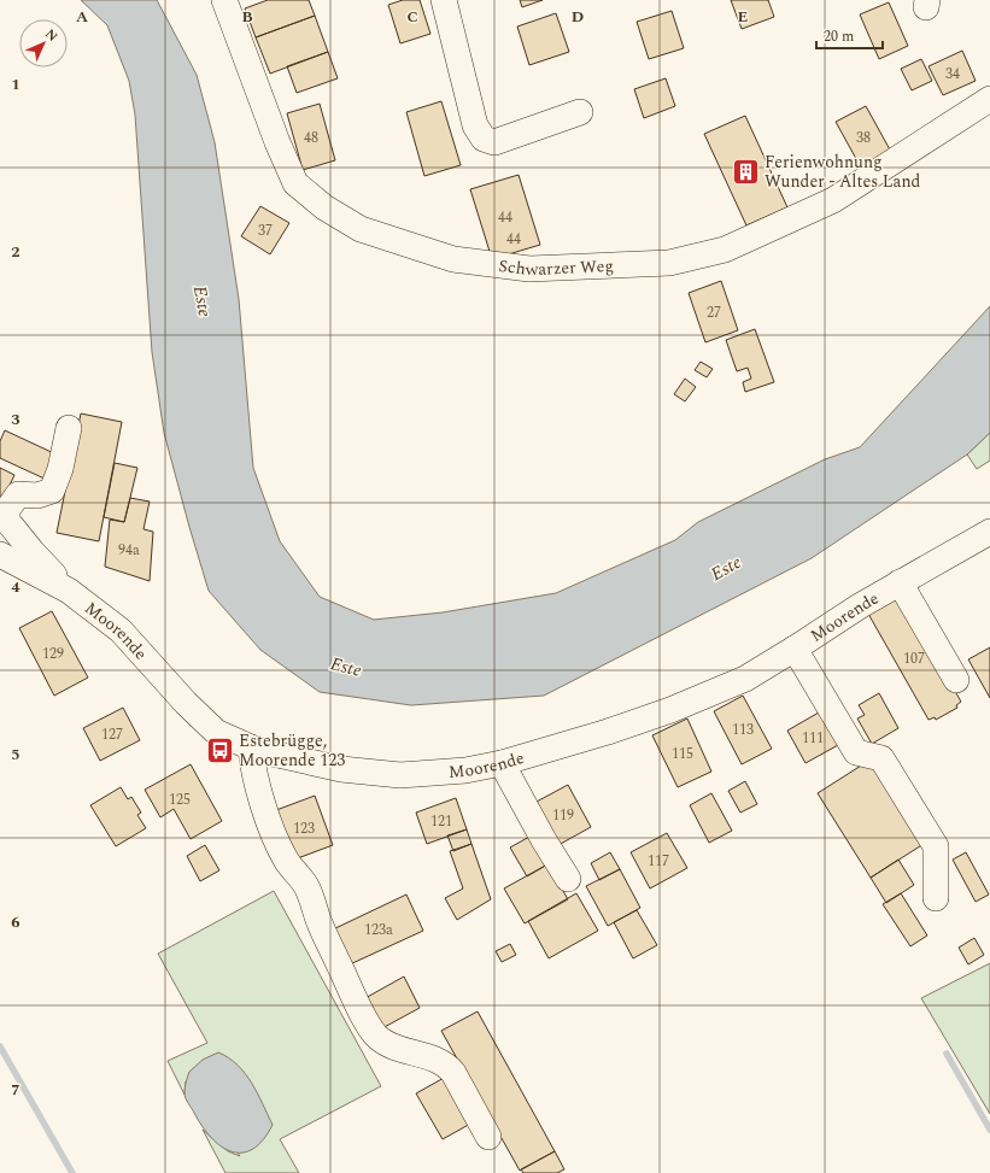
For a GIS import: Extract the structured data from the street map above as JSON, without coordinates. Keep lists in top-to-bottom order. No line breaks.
{"streets":{"street":["Schwarzer Weg","Moorende"]},"water":["Este"],"places":{"building":["Ferienwohnung Wunder - Altes Land"],"bus stop":["Estebrügge, Moorende 123"]},"house_numbers":["34","48","38","44","37","44","27","94a","129","107","113","127","111","115","125","119","121","123","117","123a"],"scale_bar":"20 m","north":"top right","grid":{"columns":["A","B","C","D","E"],"rows":["1","2","3","4","5","6","7"]}}
